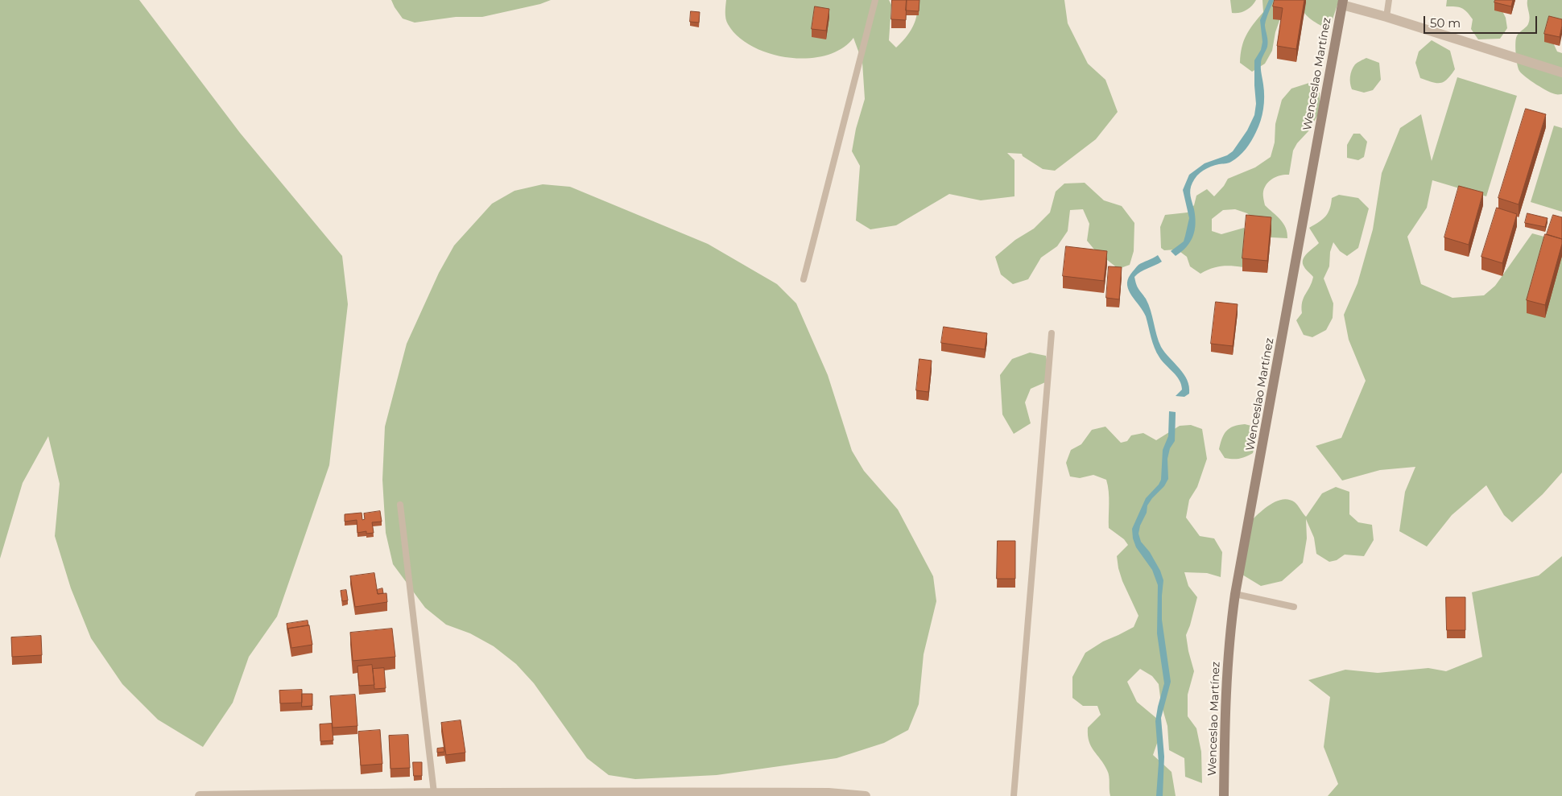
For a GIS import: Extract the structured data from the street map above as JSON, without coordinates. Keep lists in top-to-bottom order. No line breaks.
{"streets":{"main road":["Wenceslao Martínez"]},"scale_bar":"50 m"}
